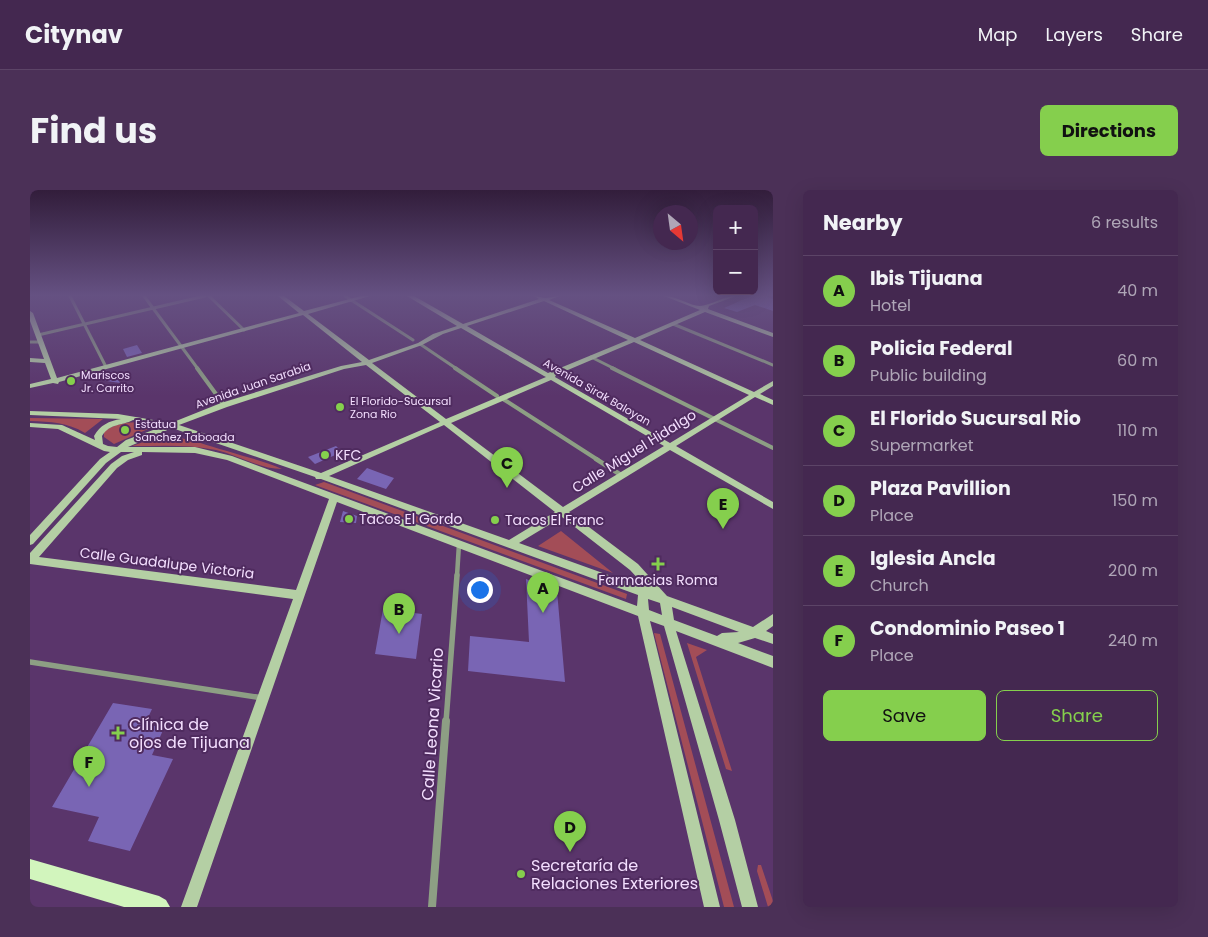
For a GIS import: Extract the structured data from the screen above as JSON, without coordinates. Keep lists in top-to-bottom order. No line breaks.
{"streets":{"main road":["Avenida Juan Sarabia","Avenida Sirak Baloyan","Calle Miguel Hidalgo","Calle Guadalupe Victoria"],"street":["Calle Leona Vicario"]},"crossings":[["Avenida Sirak Baloyan","Calle Miguel Hidalgo"]],"places":{"other":["Mariscos Jr. Carrito","El Florido-Sucursal Zona Rio","Estatua Sanchez Taboada","KFC","Tacos El Gordo","Tacos El Franc","Secretaría de Relaciones Exteriores"],"health":["Farmacias Roma","Clínica de ojos de Tijuana"]},"north":"bottom right","page":{"header":"Citynav","nav":["Map","Layers","Share"],"title":"Find us","buttons":["Directions",["Save","Share"]],"heading":["Nearby","6 results"],"map_buttons":["+","−"],"list":[{"mark":"A","name":"Ibis Tijuana","note":"Hotel","value":"40 m"},{"mark":"B","name":"Policia Federal","note":"Public building","value":"60 m"},{"mark":"C","name":"El Florido Sucursal Rio","note":"Supermarket","value":"110 m"},{"mark":"D","name":"Plaza Pavillion","note":"Place","value":"150 m"},{"mark":"E","name":"Iglesia Ancla","note":"Church","value":"200 m"},{"mark":"F","name":"Condominio Paseo 1","note":"Place","value":"240 m"}],"pins":["C","E","A","B","F","D"]}}
